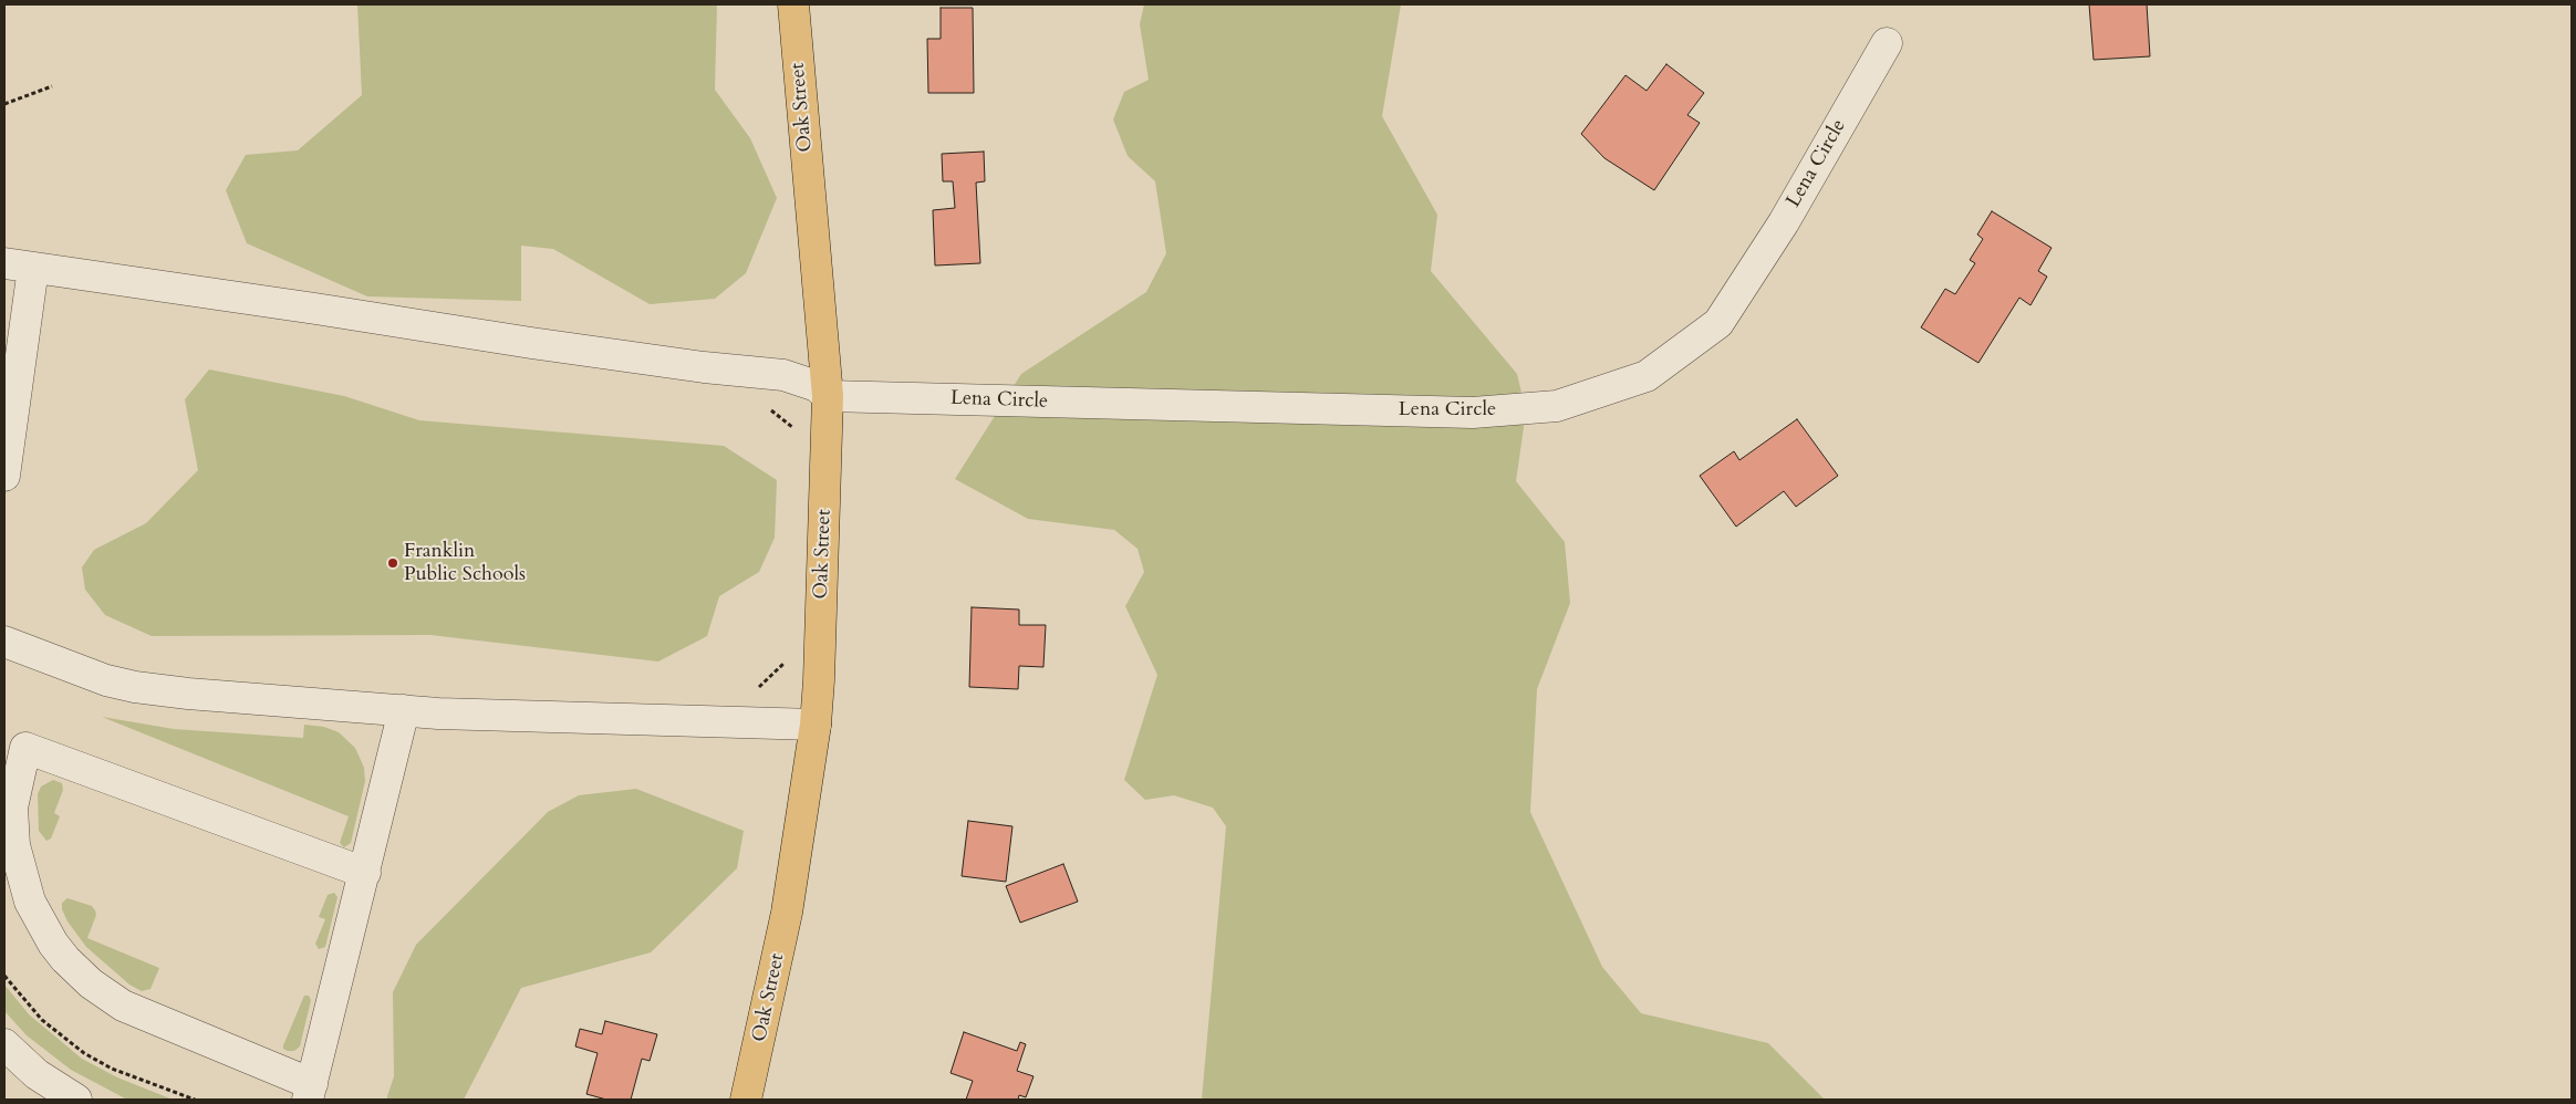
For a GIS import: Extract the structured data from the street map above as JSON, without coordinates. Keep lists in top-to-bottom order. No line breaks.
{"streets":{"main road":["Oak Street"],"street":["Lena Circle"]},"crossings":[["Oak Street","Lena Circle"]],"places":["Franklin Public Schools"]}
